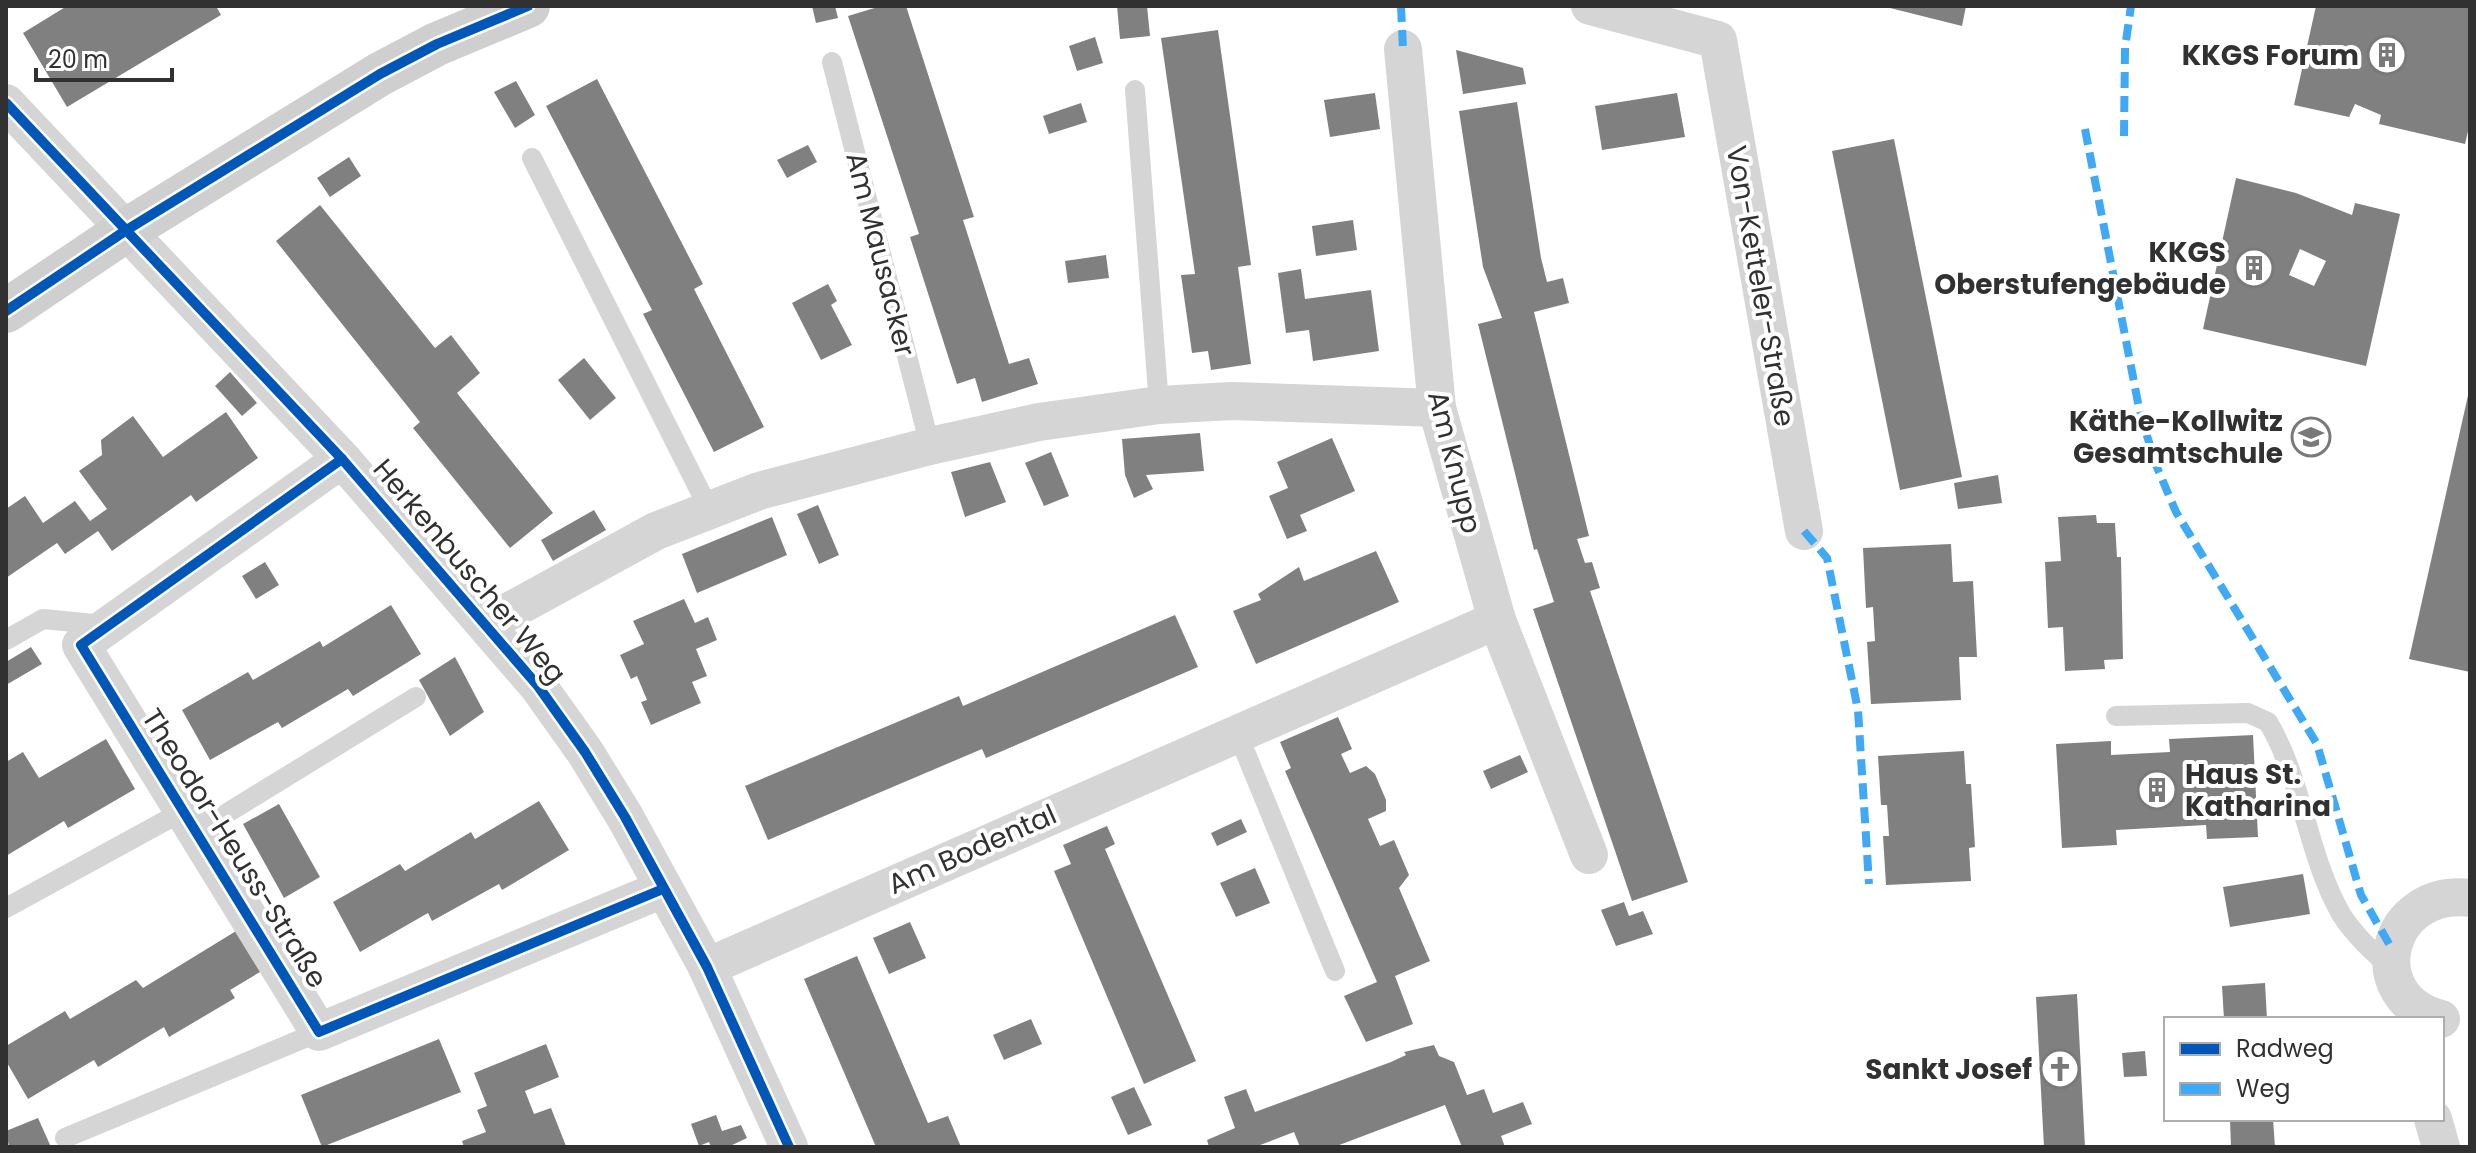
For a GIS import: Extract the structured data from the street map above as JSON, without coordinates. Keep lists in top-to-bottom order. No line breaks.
{"streets":{"street":["Von-Ketteler-Straße","Am Knupp","Herkenbuscher Weg","Theodor-Heuss-Straße","Am Bodental"],"lane":["Am Mausacker"]},"crossings":[["Am Knupp","Am Bodental"],["Herkenbuscher Weg","Theodor-Heuss-Straße"],["Herkenbuscher Weg","Am Bodental"]],"places":{"building":["KKGS Forum","KKGS Oberstufengebäude","Haus St. Katharina"],"school or university":["Käthe-Kollwitz Gesamtschule"],"church":["Sankt Josef"]},"legend":["Radweg","Weg"],"scale_bar":"20 m"}
